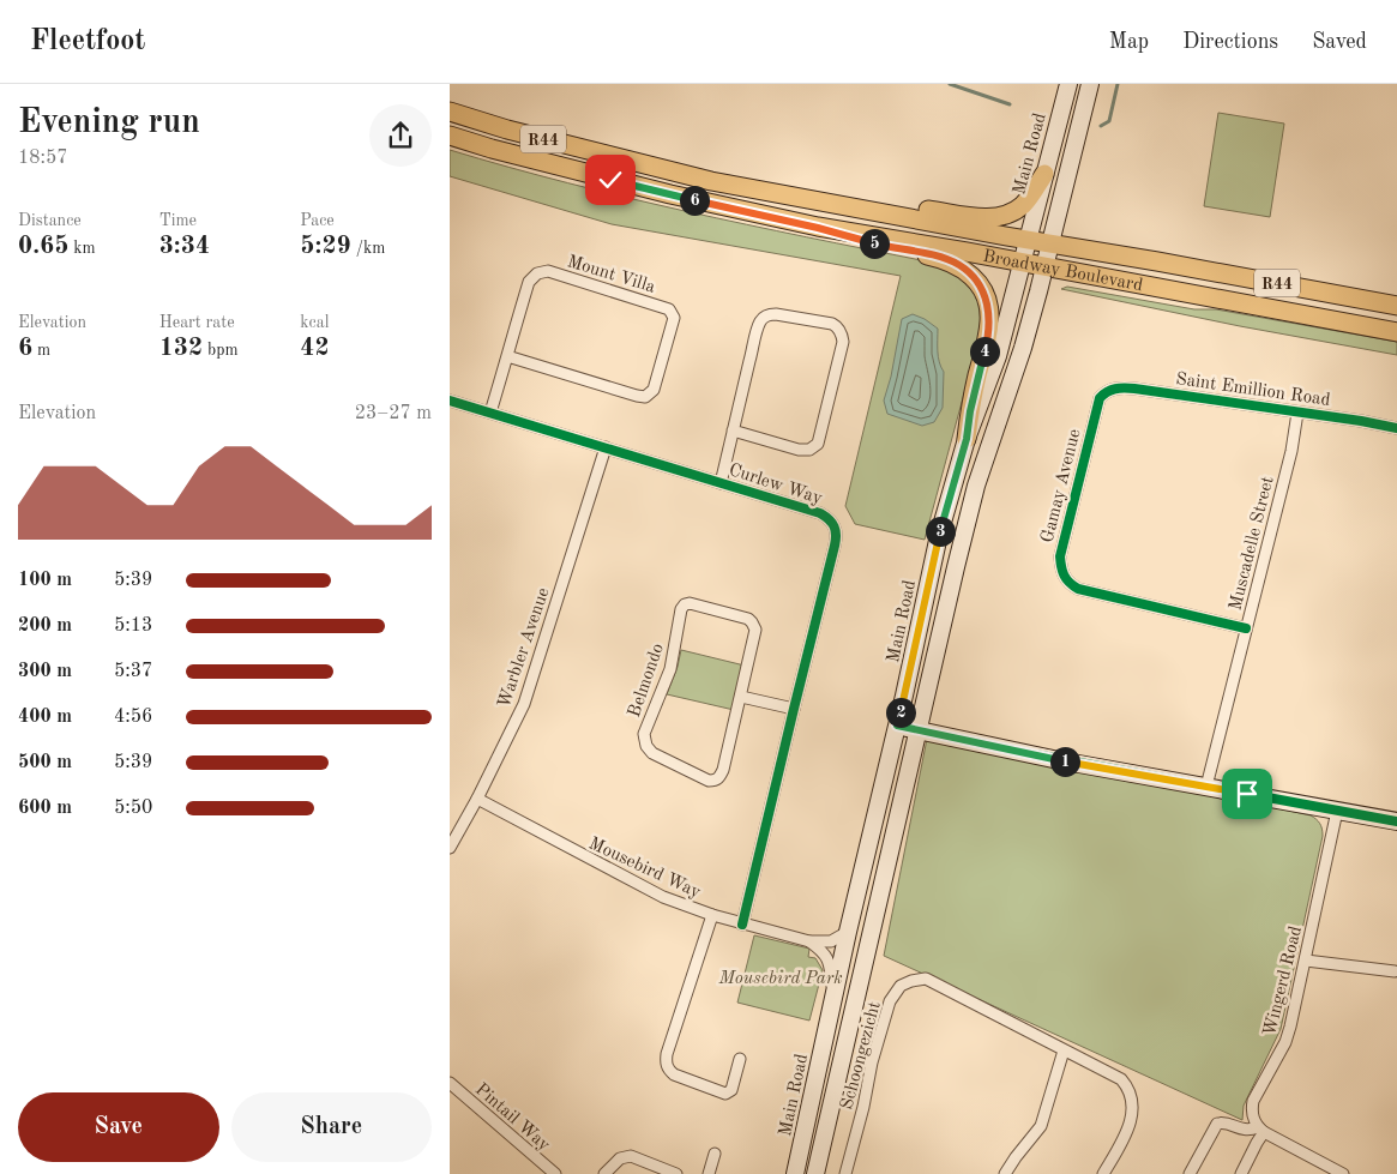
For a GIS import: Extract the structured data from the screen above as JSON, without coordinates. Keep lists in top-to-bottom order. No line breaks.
{"streets":{"main road":["R44","Main Road","Broadway Boulevard"],"street":["Mount Villa","Saint Emillion Road","Curlew Way","Gamay Avenue","Muscadelle Street","Warbler Avenue","Belmondo","Mousebird Way","Wingerd Road","Schoongezicht","Pintail Way"]},"crossings":[["Main Road","Broadway Boulevard"],["Main Road","Mousebird Way"],["Mount Villa","Curlew Way"],["Saint Emillion Road","Gamay Avenue"],["Saint Emillion Road","Muscadelle Street"],["Curlew Way","Warbler Avenue"],["Curlew Way","Mousebird Way"],["Gamay Avenue","Muscadelle Street"],["Warbler Avenue","Mousebird Way"]],"parks":["Mousebird Park"],"page":{"header":"Fleetfoot","nav":["Map","Directions","Saved"],"heading":["Evening run","18:57"],"stats":[["Distance","0.65 km"],["Time","3:34"],["Pace","5:29 /km"],["Elevation","6 m"],["Heart rate","132 bpm"],["kcal","42"]],"pins":["6","5","4","3","2","1"],"chart":["Elevation","23–27 m"],"list":[{"name":"100 m","note":"5:39"},{"name":"200 m","note":"5:13"},{"name":"300 m","note":"5:37"},{"name":"400 m","note":"4:56"},{"name":"500 m","note":"5:39"},{"name":"600 m","note":"5:50"}],"buttons":["Save","Share"]}}
